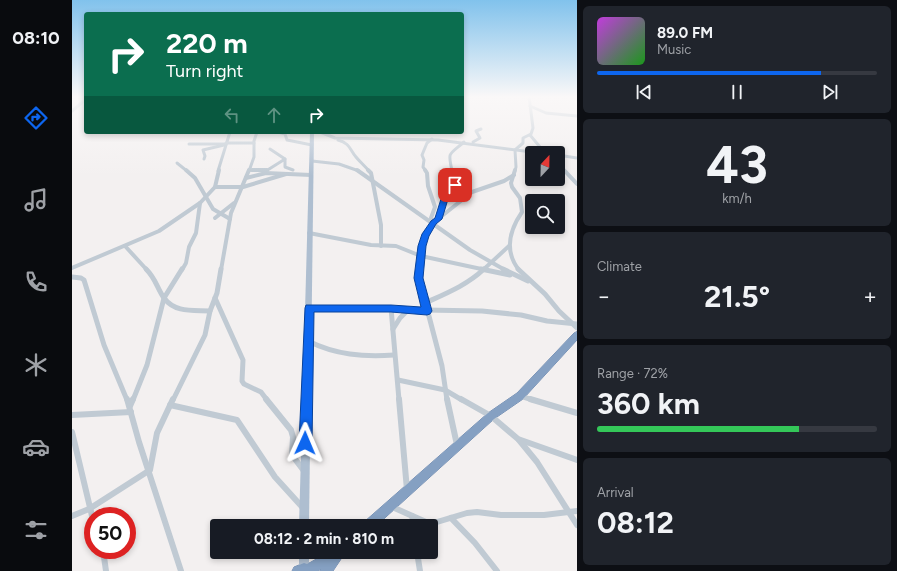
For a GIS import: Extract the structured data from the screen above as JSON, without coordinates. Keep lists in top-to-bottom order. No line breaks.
{"north":"top","page":{"tabs":"08:10","turn":["220 m","Turn right"],"song":["89.0 FM","Music"],"tile":[["43","km/h"],"Climate",["Range · 72%","360 km"],["Arrival","08:12"]],"heat":["−","21.5°","+"],"limit":"50","trip":"08:12 · 2 min · 810 m"}}
